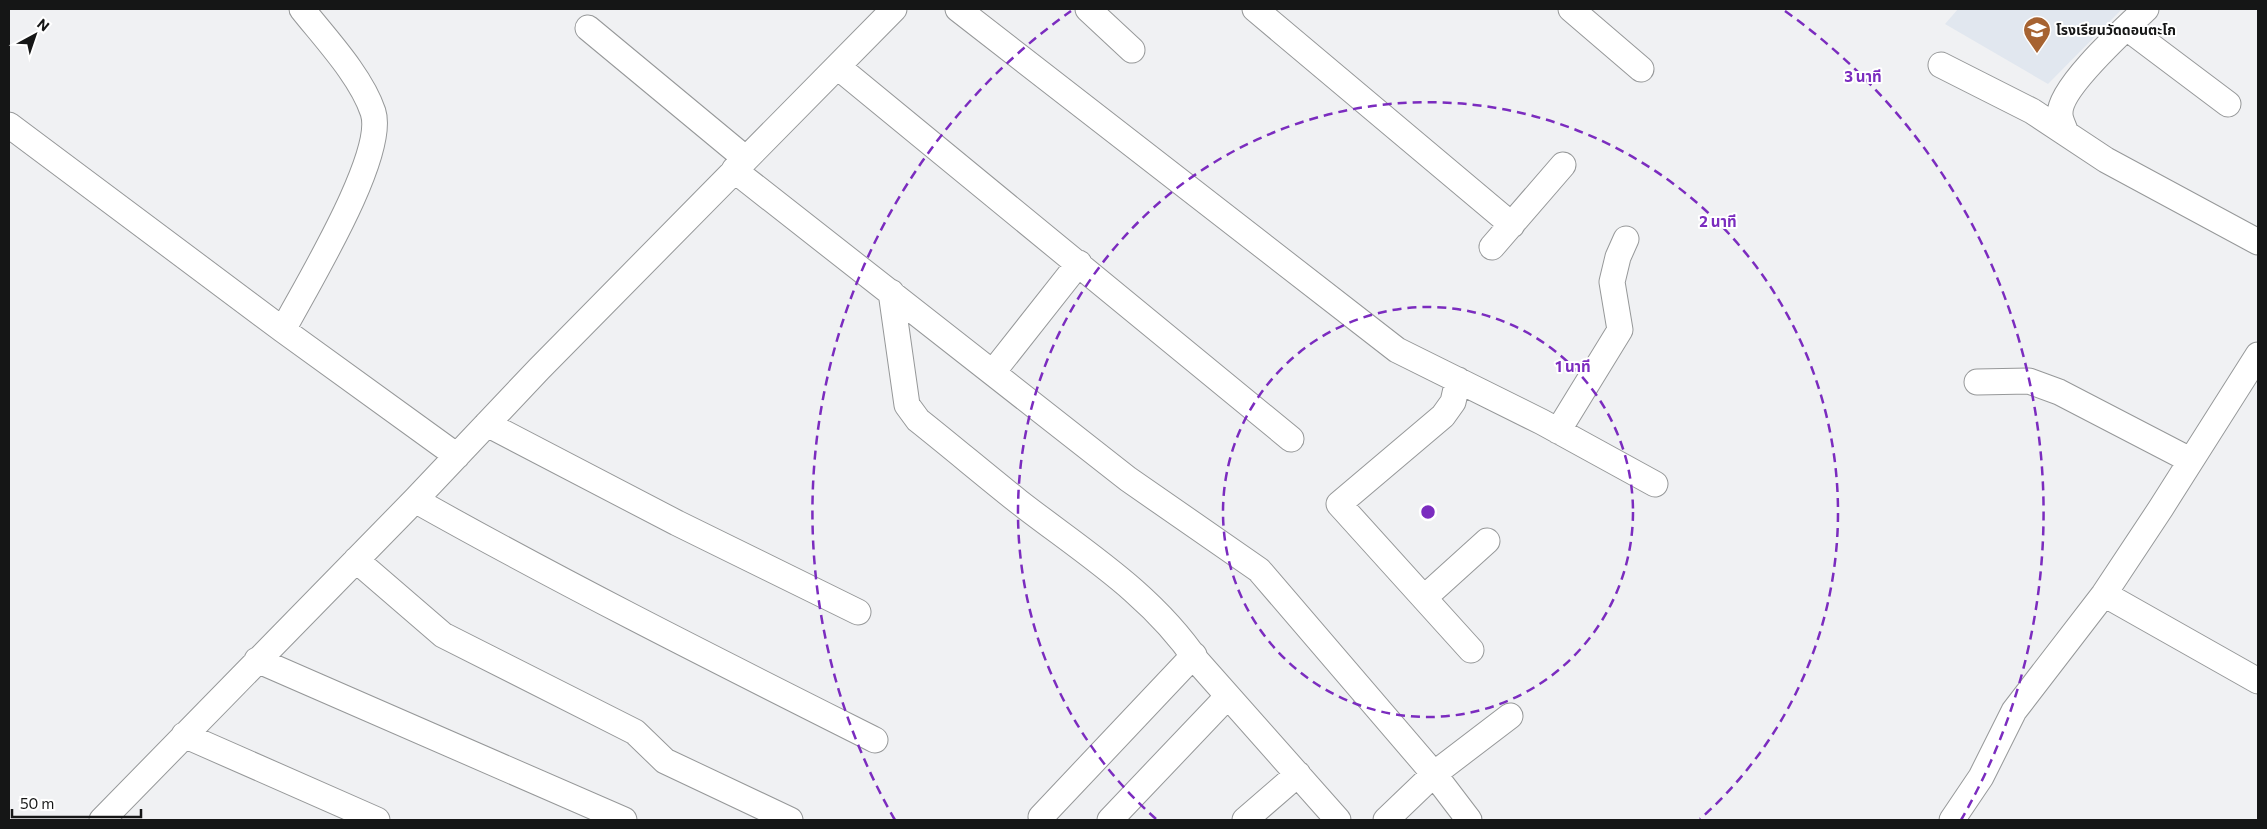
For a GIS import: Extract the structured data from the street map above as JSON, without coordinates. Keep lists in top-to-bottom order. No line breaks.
{"places":{"school or university":["โรงเรียนวัดดอนตะโก"]},"scale_bar":"50 m","north":"top right","rings":["3 นาที","2 นาที","1 นาที"]}
